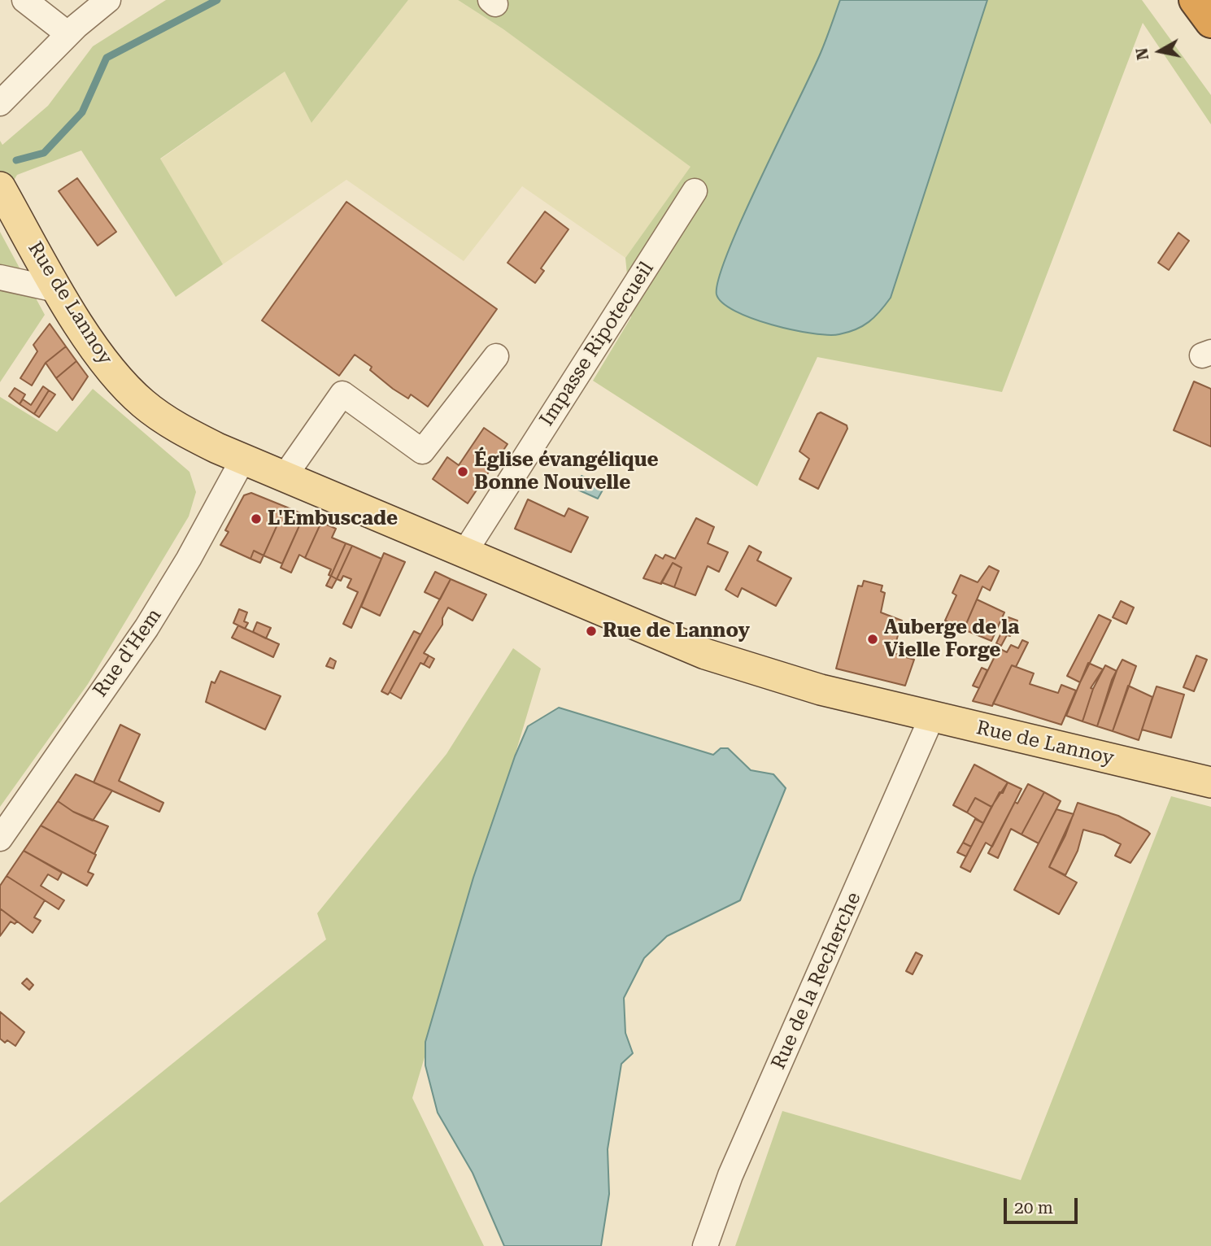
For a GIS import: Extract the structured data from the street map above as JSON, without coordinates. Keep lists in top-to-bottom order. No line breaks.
{"streets":{"main road":["Rue de Lannoy"],"street":["Impasse Ripotecueil","Rue d'Hem","Rue de la Recherche"]},"crossings":[["Rue de Lannoy","Impasse Ripotecueil"],["Rue de Lannoy","Rue d'Hem"],["Rue de Lannoy","Rue de la Recherche"]],"places":["Église évangélique Bonne Nouvelle","L'Embuscade","Rue de Lannoy","Auberge de la Vielle Forge"],"scale_bar":"20 m","north":"left"}
